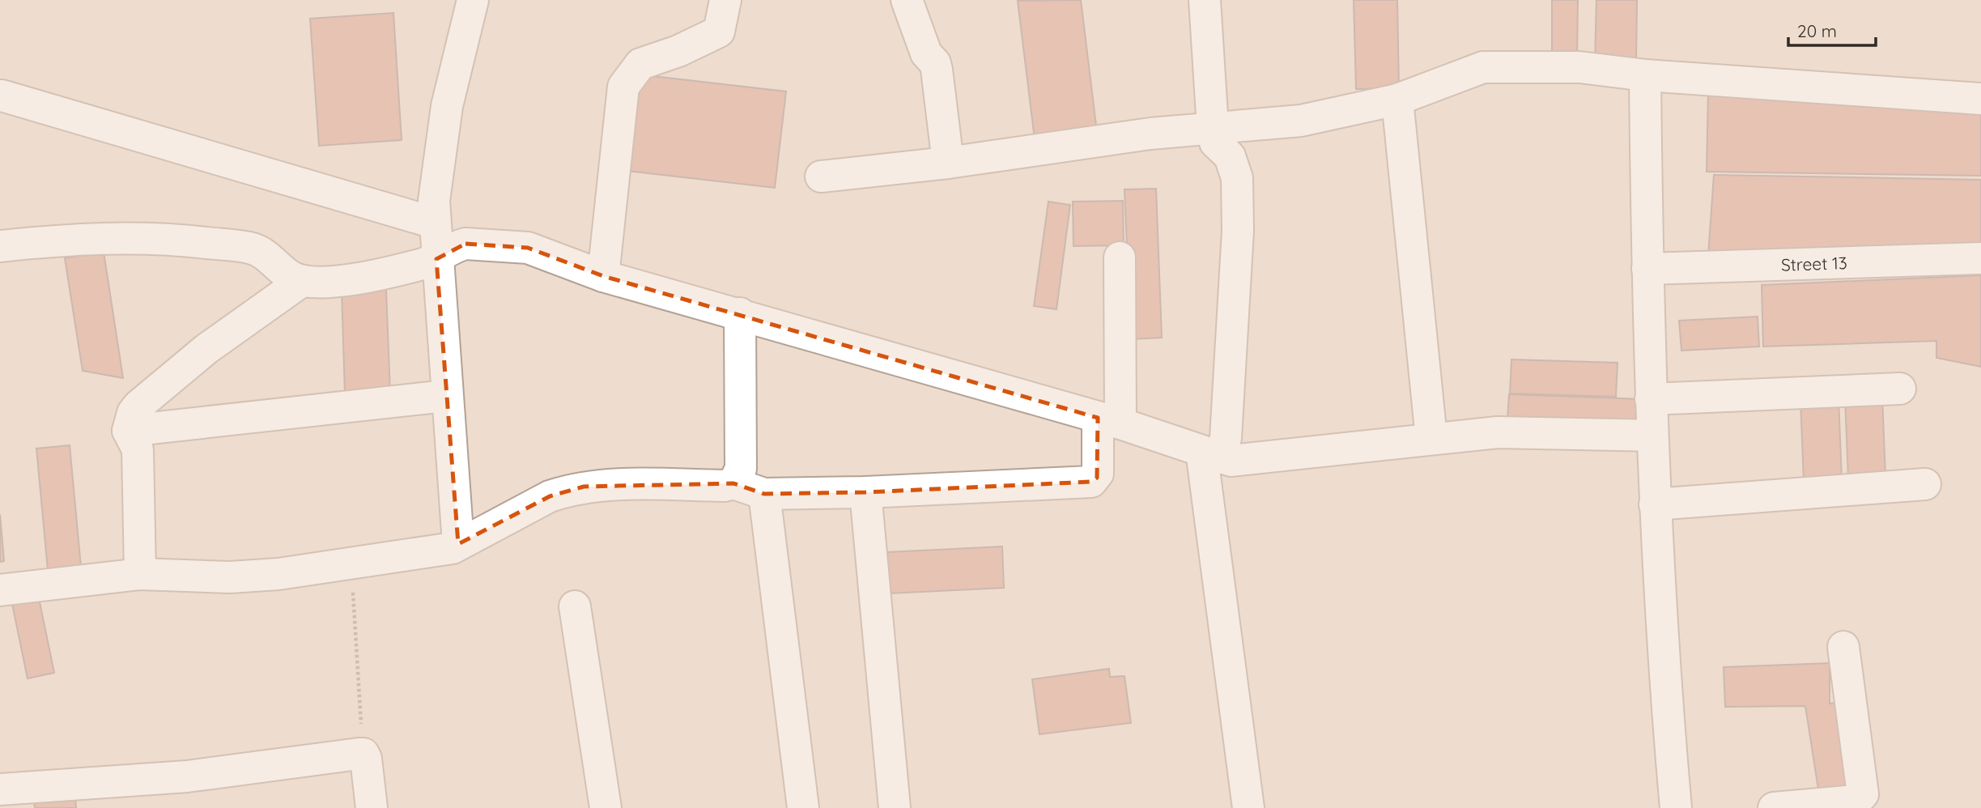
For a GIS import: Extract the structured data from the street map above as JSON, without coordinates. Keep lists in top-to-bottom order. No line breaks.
{"streets":{"street":["Street 13"]},"scale_bar":"20 m"}
